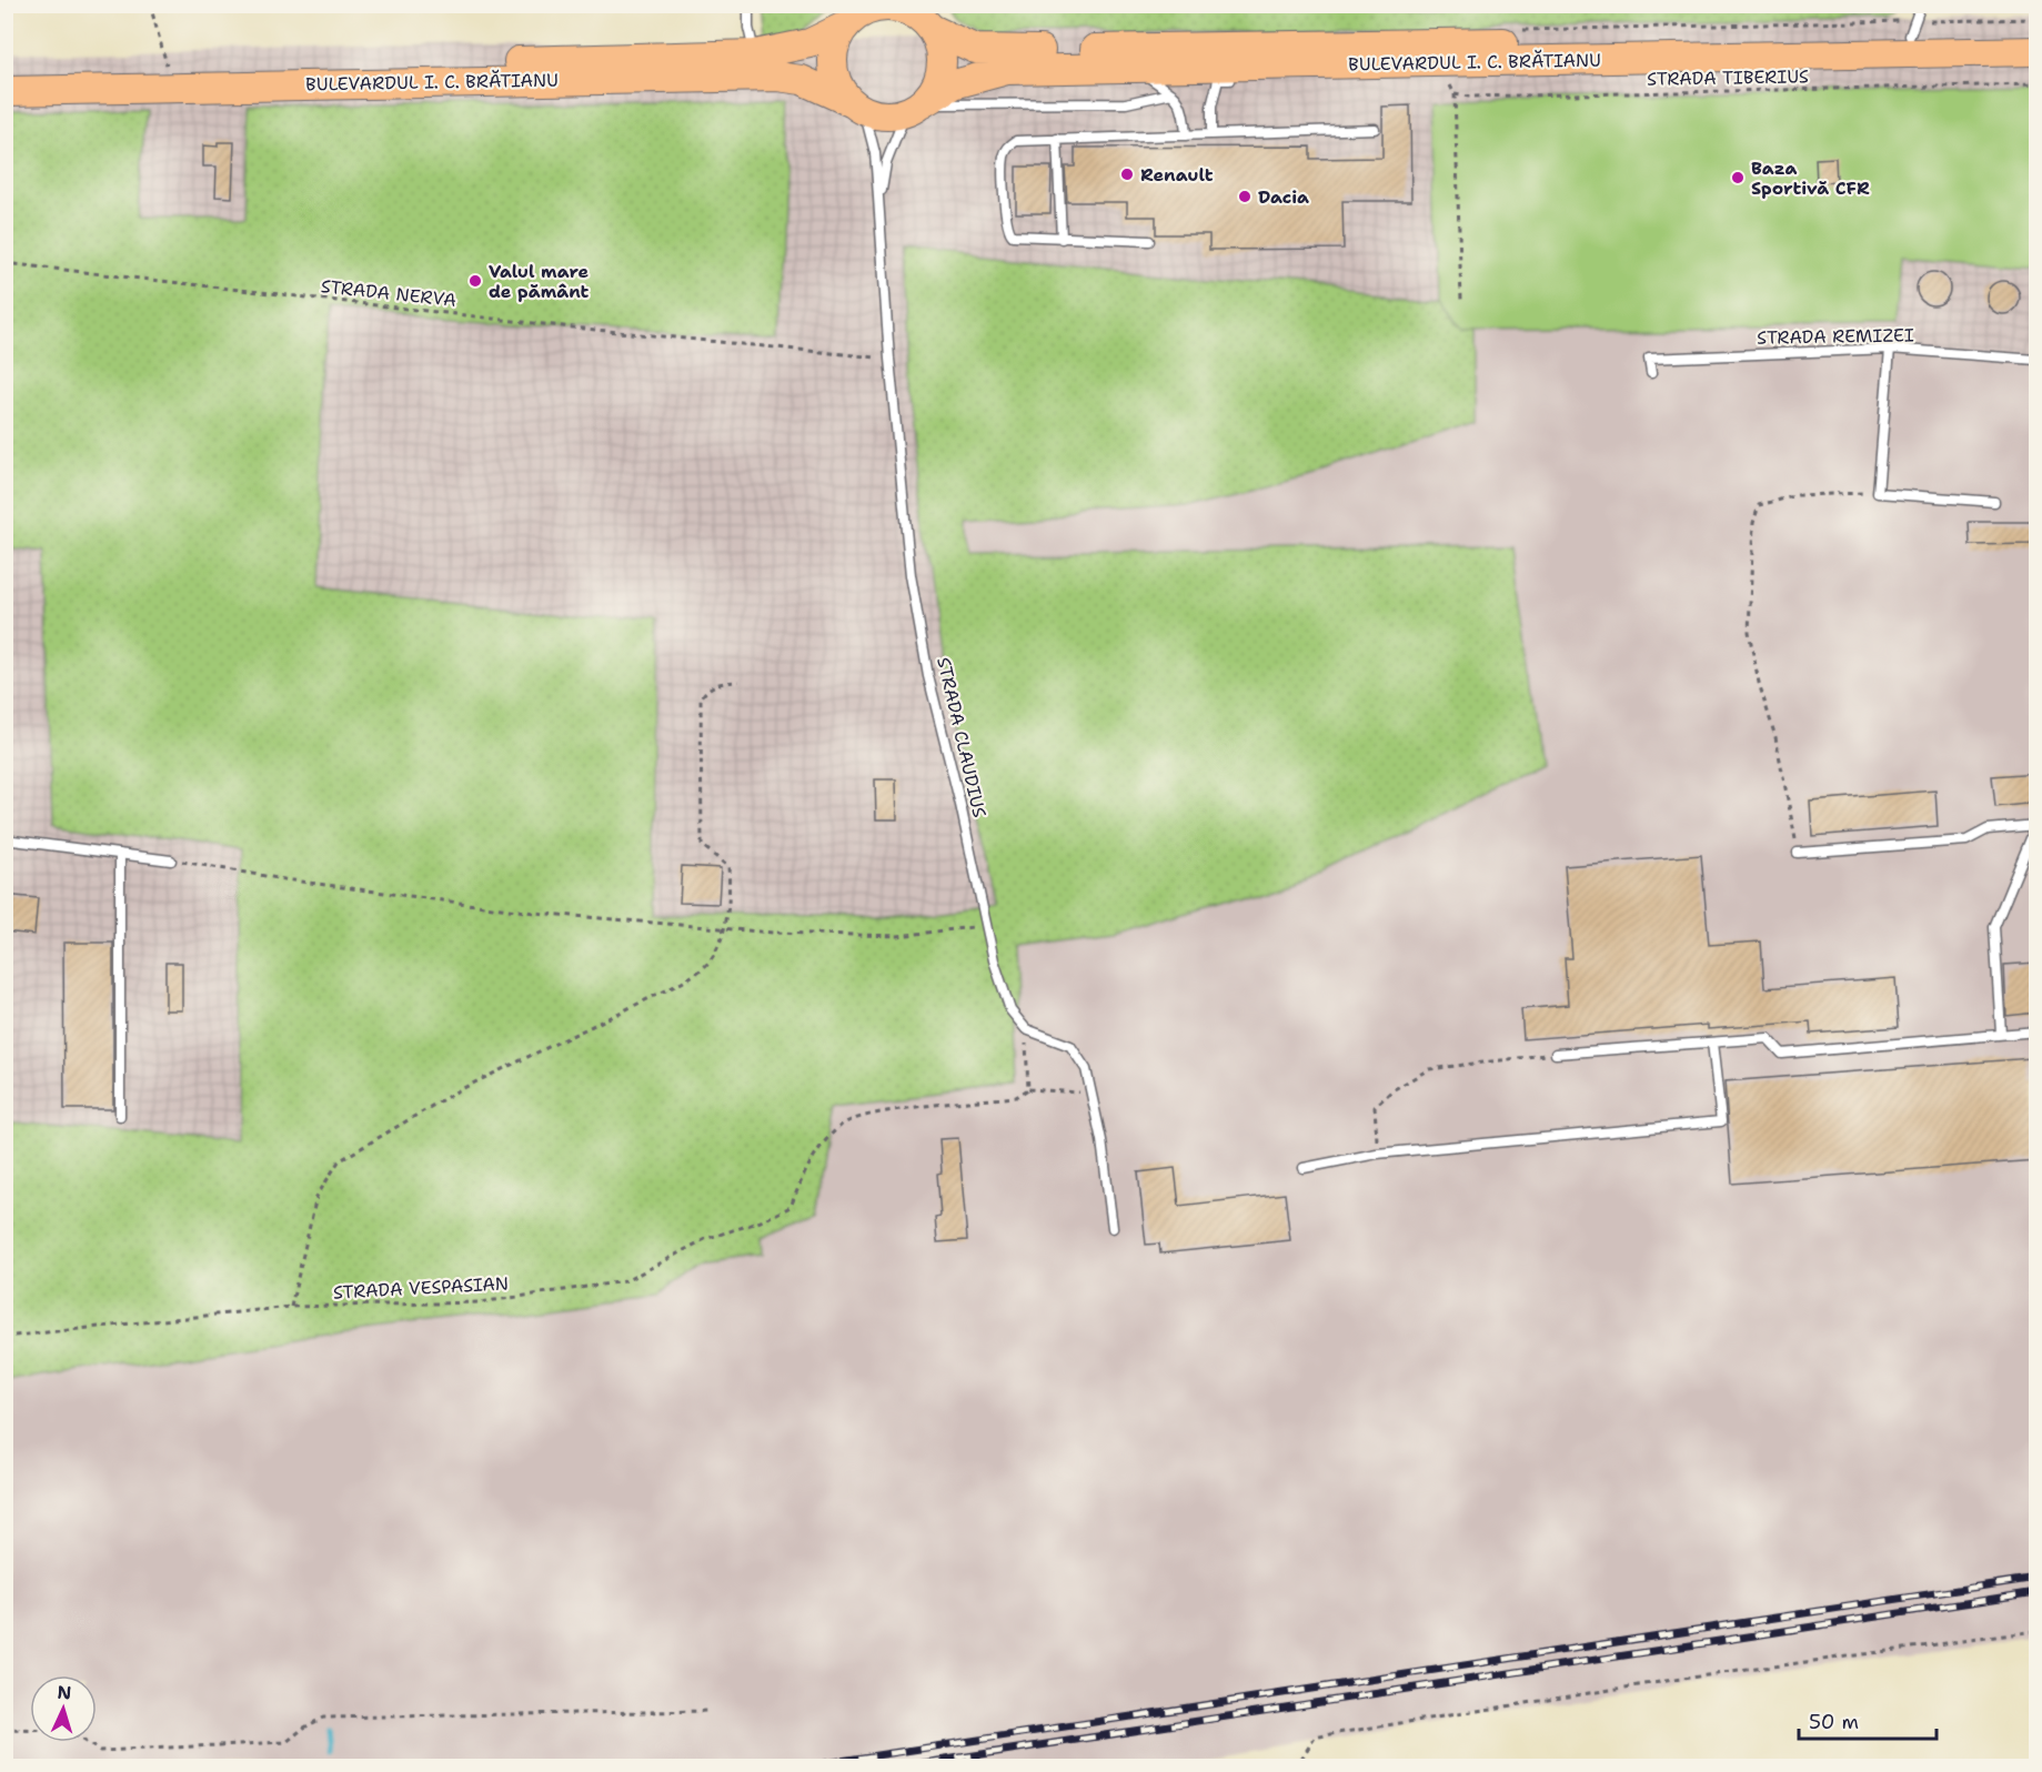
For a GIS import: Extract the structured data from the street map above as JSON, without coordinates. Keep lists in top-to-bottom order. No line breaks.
{"streets":{"main road":["BULEVARDUL I. C. BRĂTIANU"],"lane":["STRADA REMIZEI","STRADA CLAUDIUS"],"path":["STRADA TIBERIUS","STRADA NERVA","STRADA VESPASIAN"]},"crossings":[["BULEVARDUL I. C. BRĂTIANU","STRADA CLAUDIUS"],["STRADA NERVA","STRADA CLAUDIUS"]],"places":["Renault","Baza Sportivă CFR","Dacia","Valul mare de pământ"],"scale_bar":"50 m","north":"top"}
